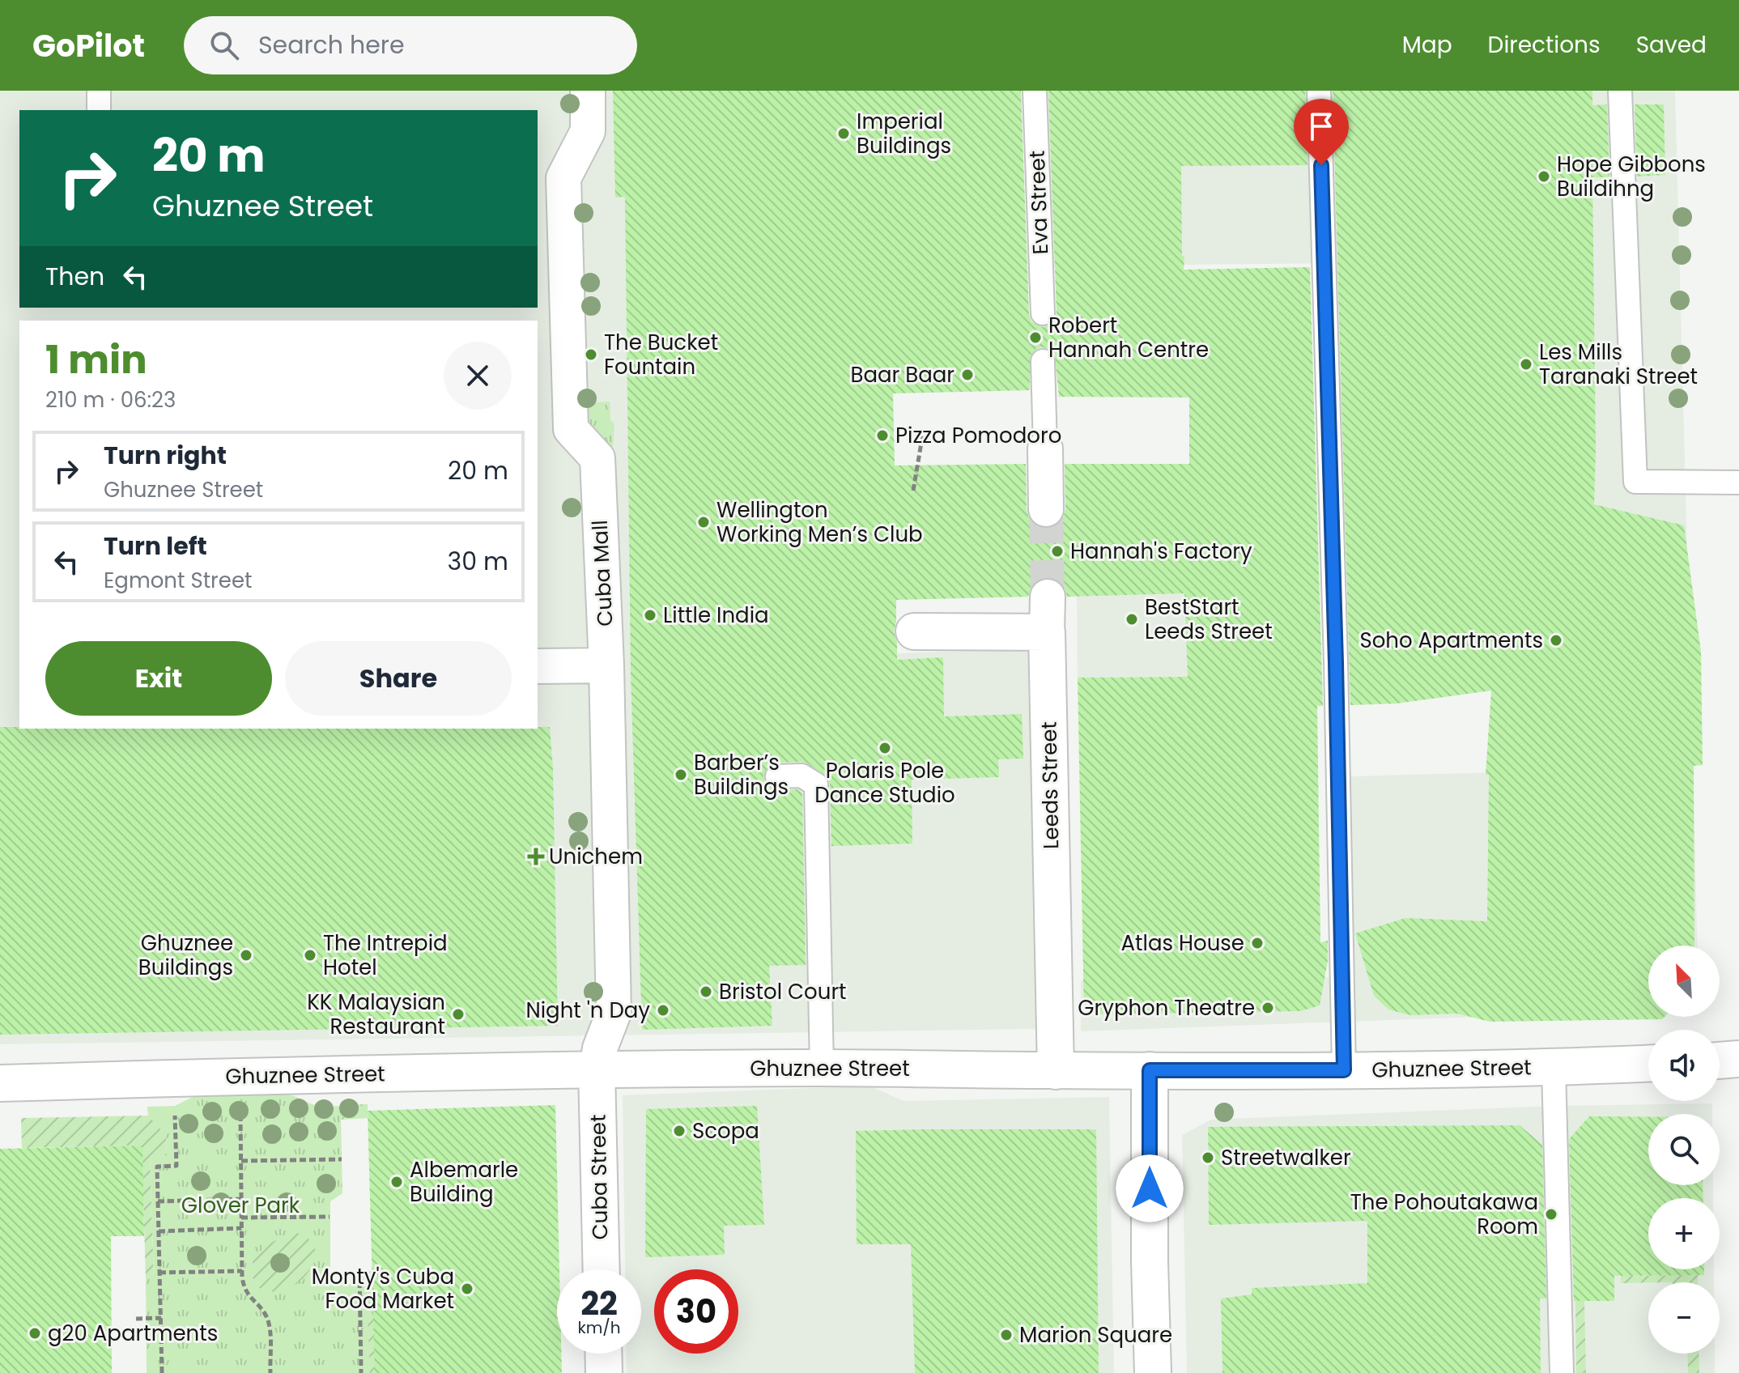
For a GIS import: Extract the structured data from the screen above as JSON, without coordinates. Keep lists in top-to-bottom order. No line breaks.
{"streets":{"main road":["Leeds Street","Ghuznee Street","Cuba Street"],"street":["Cuba Mall"],"lane":["Eva Street"]},"crossings":[["Cuba Mall","Ghuznee Street"],["Cuba Mall","Cuba Street"],["Leeds Street","Ghuznee Street"],["Ghuznee Street","Cuba Street"]],"parks":["Glover Park"],"places":{"other":["Imperial Buildings","Hope Gibbons Buildihng","Robert Hannah Centre","The Bucket Fountain","Les Mills Taranaki Street","Baar Baar","Pizza Pomodoro","Wellington Working Men’s Club","Hannah's Factory","Little India","BestStart Leeds Street","Soho Apartments","Polaris Pole Dance Studio","Barber’s Buildings","Atlas House","Ghuznee Buildings","The Intrepid Hotel","Bristol Court","Gryphon Theatre","Night 'n Day","KK Malaysian Restaurant","Scopa","Streetwalker","Albemarle Building","The Pohoutakawa Room","Monty's Cuba Food Market","g20 Apartments","Marion Square"],"health":["Unichem"]},"north":"top left","page":{"header":"GoPilot","search":"Search here","nav":["Map","Directions","Saved"],"turn":["20 m","Ghuznee Street"],"then":"Then","heading":["1 min","210 m · 06:23"],"list":[{"name":"Turn right","note":"Ghuznee Street","value":"20 m"},{"name":"Turn left","note":"Egmont Street","value":"30 m"}],"buttons":["Exit","Share"],"map_buttons":["+","−"],"speed":"22 km/h","limit":"30"}}
